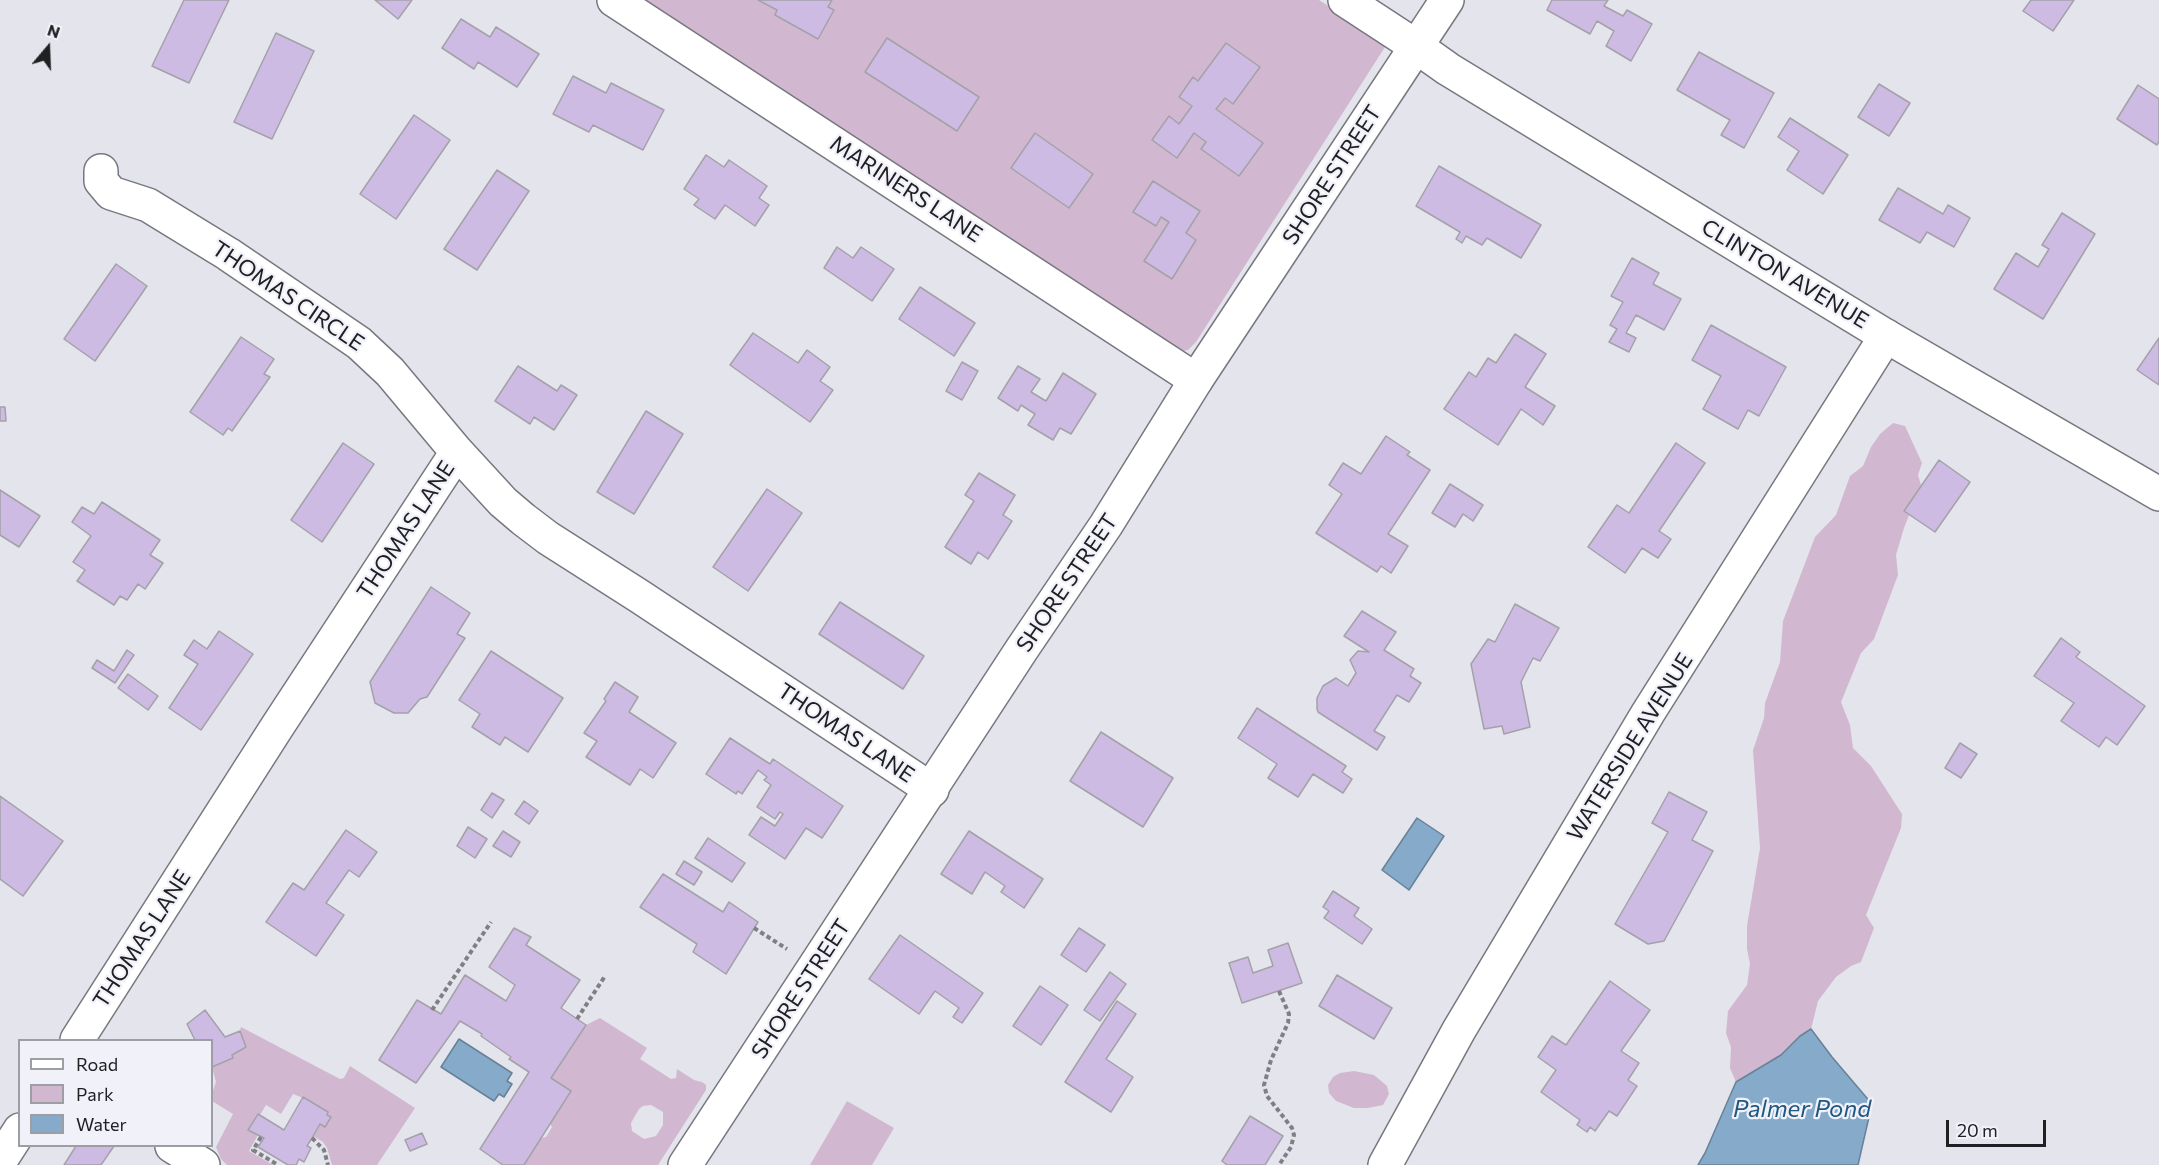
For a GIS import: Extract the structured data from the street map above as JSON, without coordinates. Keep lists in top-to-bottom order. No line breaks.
{"streets":{"street":["SHORE STREET","MARINERS LANE","CLINTON AVENUE","THOMAS CIRCLE","THOMAS LANE","WATERSIDE AVENUE"]},"crossings":[["SHORE STREET","MARINERS LANE"],["SHORE STREET","CLINTON AVENUE"],["SHORE STREET","THOMAS LANE"],["CLINTON AVENUE","WATERSIDE AVENUE"],["THOMAS CIRCLE","THOMAS LANE"]],"water":["Palmer Pond"],"legend":["Road","Park","Water"],"scale_bar":"20 m","north":"top"}
